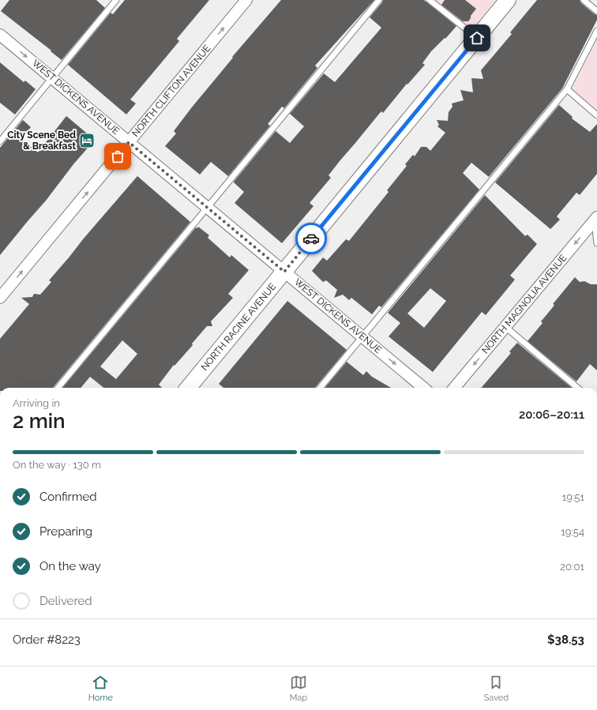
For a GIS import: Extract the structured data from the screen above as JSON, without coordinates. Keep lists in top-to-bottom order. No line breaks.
{"streets":{"street":["NORTH CLIFTON AVENUE","WEST DICKENS AVENUE","NORTH MAGNOLIA AVENUE","NORTH RACINE AVENUE"]},"crossings":[["NORTH CLIFTON AVENUE","WEST DICKENS AVENUE"],["WEST DICKENS AVENUE","NORTH RACINE AVENUE"]],"one_way":["NORTH CLIFTON AVENUE","NORTH MAGNOLIA AVENUE"],"places":{"hotel":["City Scene Bed & Breakfast"]},"page":{"heading":["2 min","Arriving in","20:06–20:11"],"panel":["Order #8223","$38.53"],"bar":"On the way · 130 m","list":[["Confirmed","19:51"],["Preparing","19:54"],["On the way","20:01"],"Delivered"],"tabs":["Home","Map","Saved"]}}
